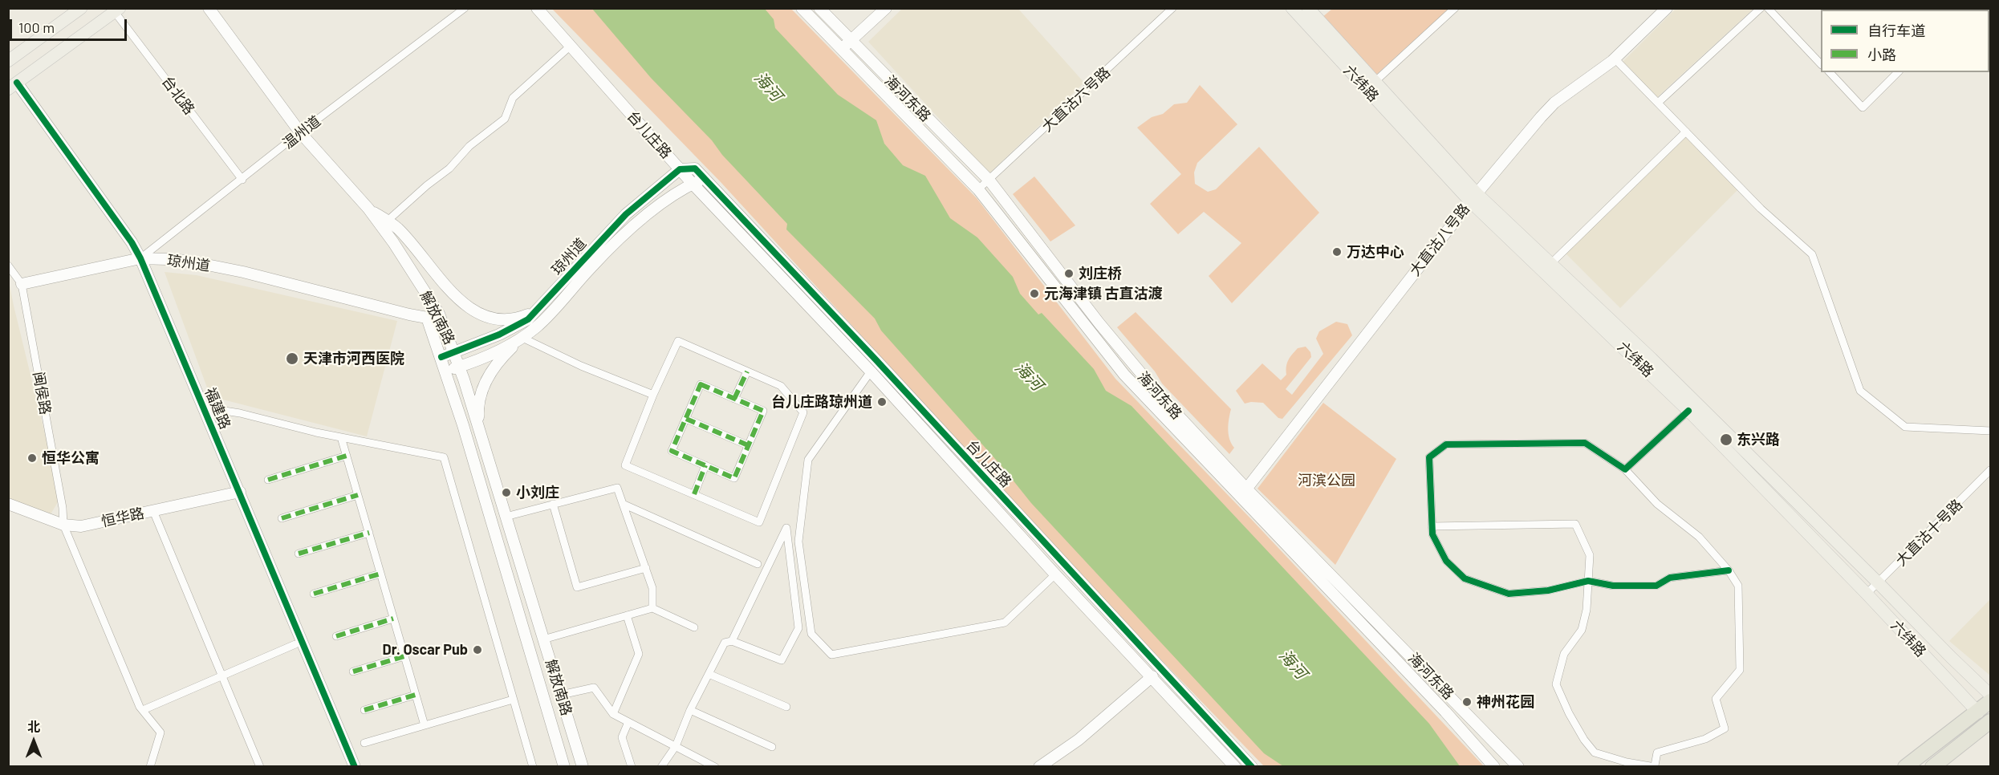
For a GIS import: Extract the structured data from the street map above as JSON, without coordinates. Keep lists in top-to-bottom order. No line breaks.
{"streets":{"main road":["六纬路"],"street":["台北路","海河东路","大直沽六号路","温州道","台儿庄路","大直沽八号路","琼州道","解放南路","闽侯路","福建路","恒华路","大直沽十号路"]},"crossings":[["六纬路","大直沽八号路"],["六纬路","大直沽十号路"],["台北路","温州道"],["海河东路","大直沽六号路"],["海河东路","大直沽八号路"],["温州道","琼州道"],["温州道","解放南路"],["温州道","福建路"],["台儿庄路","琼州道"],["琼州道","解放南路"],["琼州道","闽侯路"],["琼州道","福建路"],["闽侯路","恒华路"],["福建路","恒华路"]],"water":["海河"],"parks":["河滨公园"],"places":["万达中心","刘庄桥","元海津镇 古直沽渡","天津市河西医院","台儿庄路琼州道","东兴路","恒华公寓","小刘庄","Dr. Oscar Pub","神州花园"],"legend":["自行车道","小路"],"scale_bar":"100 m","north":"top"}
